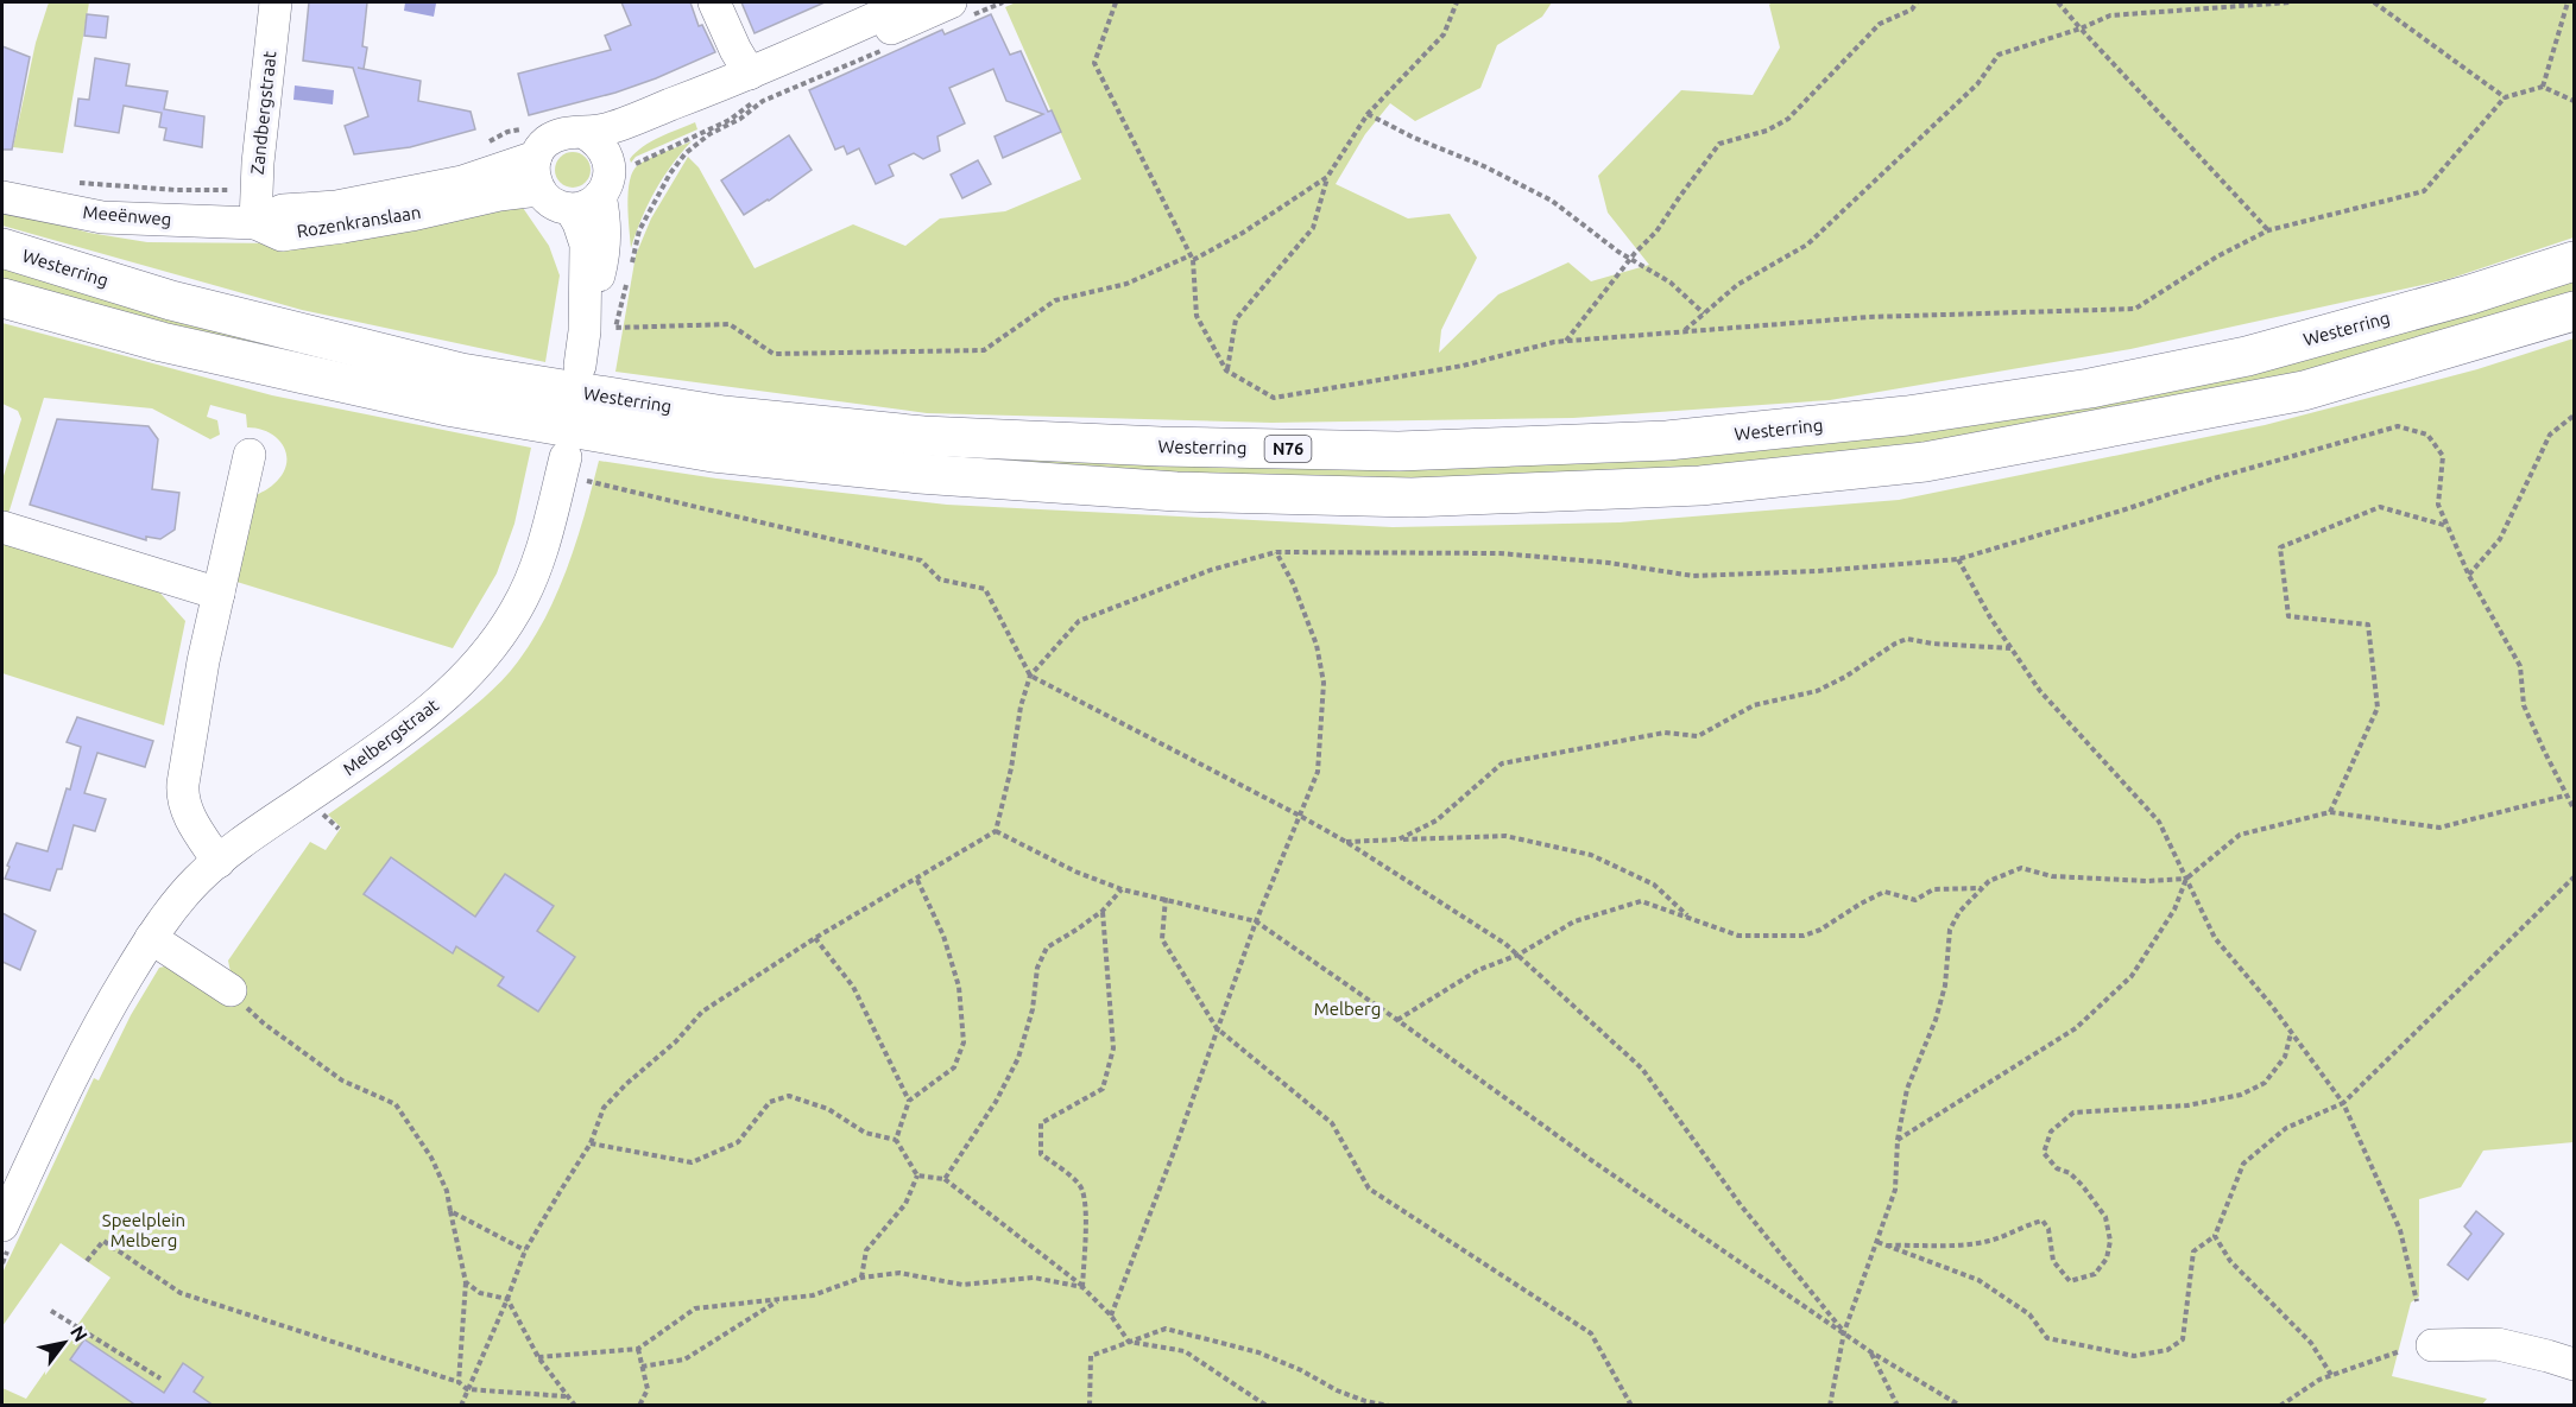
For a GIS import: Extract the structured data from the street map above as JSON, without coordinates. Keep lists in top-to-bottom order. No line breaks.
{"streets":{"highway":["Westerring","N76"],"street":["Zandbergstraat","Meeënweg","Rozenkranslaan","Melbergstraat"]},"crossings":[["Zandbergstraat","Meeënweg"],["Zandbergstraat","Rozenkranslaan"],["Meeënweg","Rozenkranslaan"]],"parks":["Melberg","Speelplein Melberg"],"north":"top right"}
